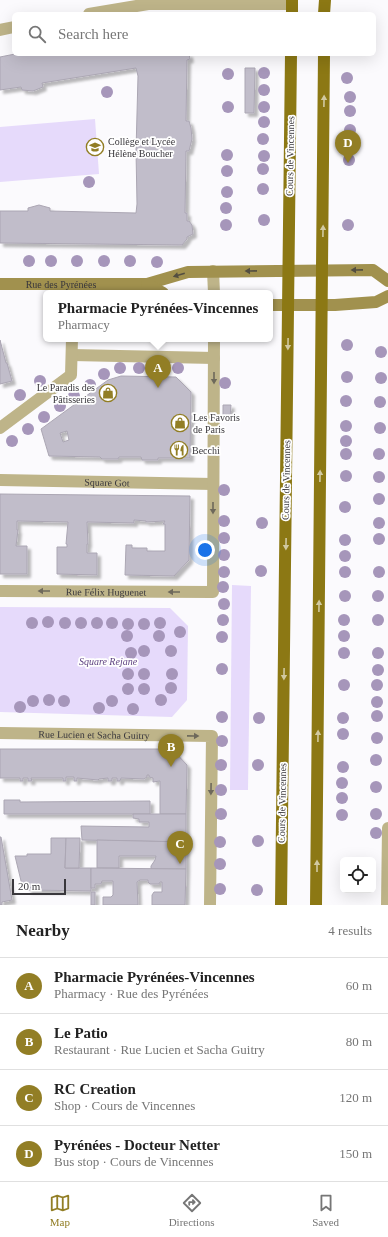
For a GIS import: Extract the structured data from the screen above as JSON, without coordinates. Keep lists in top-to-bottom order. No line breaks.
{"streets":{"main road":["Cours de Vincennes","Rue des Pyrénées"],"street":["Square Got","Rue Félix Huguenet","Rue Lucien et Sacha Guitry"]},"crossings":[["Cours de Vincennes","Rue des Pyrénées"],["Square Got","Rue Félix Huguenet"]],"parks":["Square Rejane"],"places":{"school or university":["Collège et Lycée Hélène Boucher"],"shop":["Le Paradis des Pâtisseries","Les Favoris de Paris"],"restaurant":["Becchi"]},"scale_bar":"20 m","page":{"search":"Search here","pins":["D","A","B","C"],"popup":["Pharmacie Pyrénées-Vincennes","Pharmacy"],"scale":"20 m","heading":["Nearby","4 results"],"list":[{"mark":"A","name":"Pharmacie Pyrénées-Vincennes","note":"Pharmacy · Rue des Pyrénées","value":"60 m"},{"mark":"B","name":"Le Patio","note":"Restaurant · Rue Lucien et Sacha Guitry","value":"80 m"},{"mark":"C","name":"RC Creation","note":"Shop · Cours de Vincennes","value":"120 m"},{"mark":"D","name":"Pyrénées - Docteur Netter","note":"Bus stop · Cours de Vincennes","value":"150 m"}],"nav":["Map","Directions","Saved"]}}
